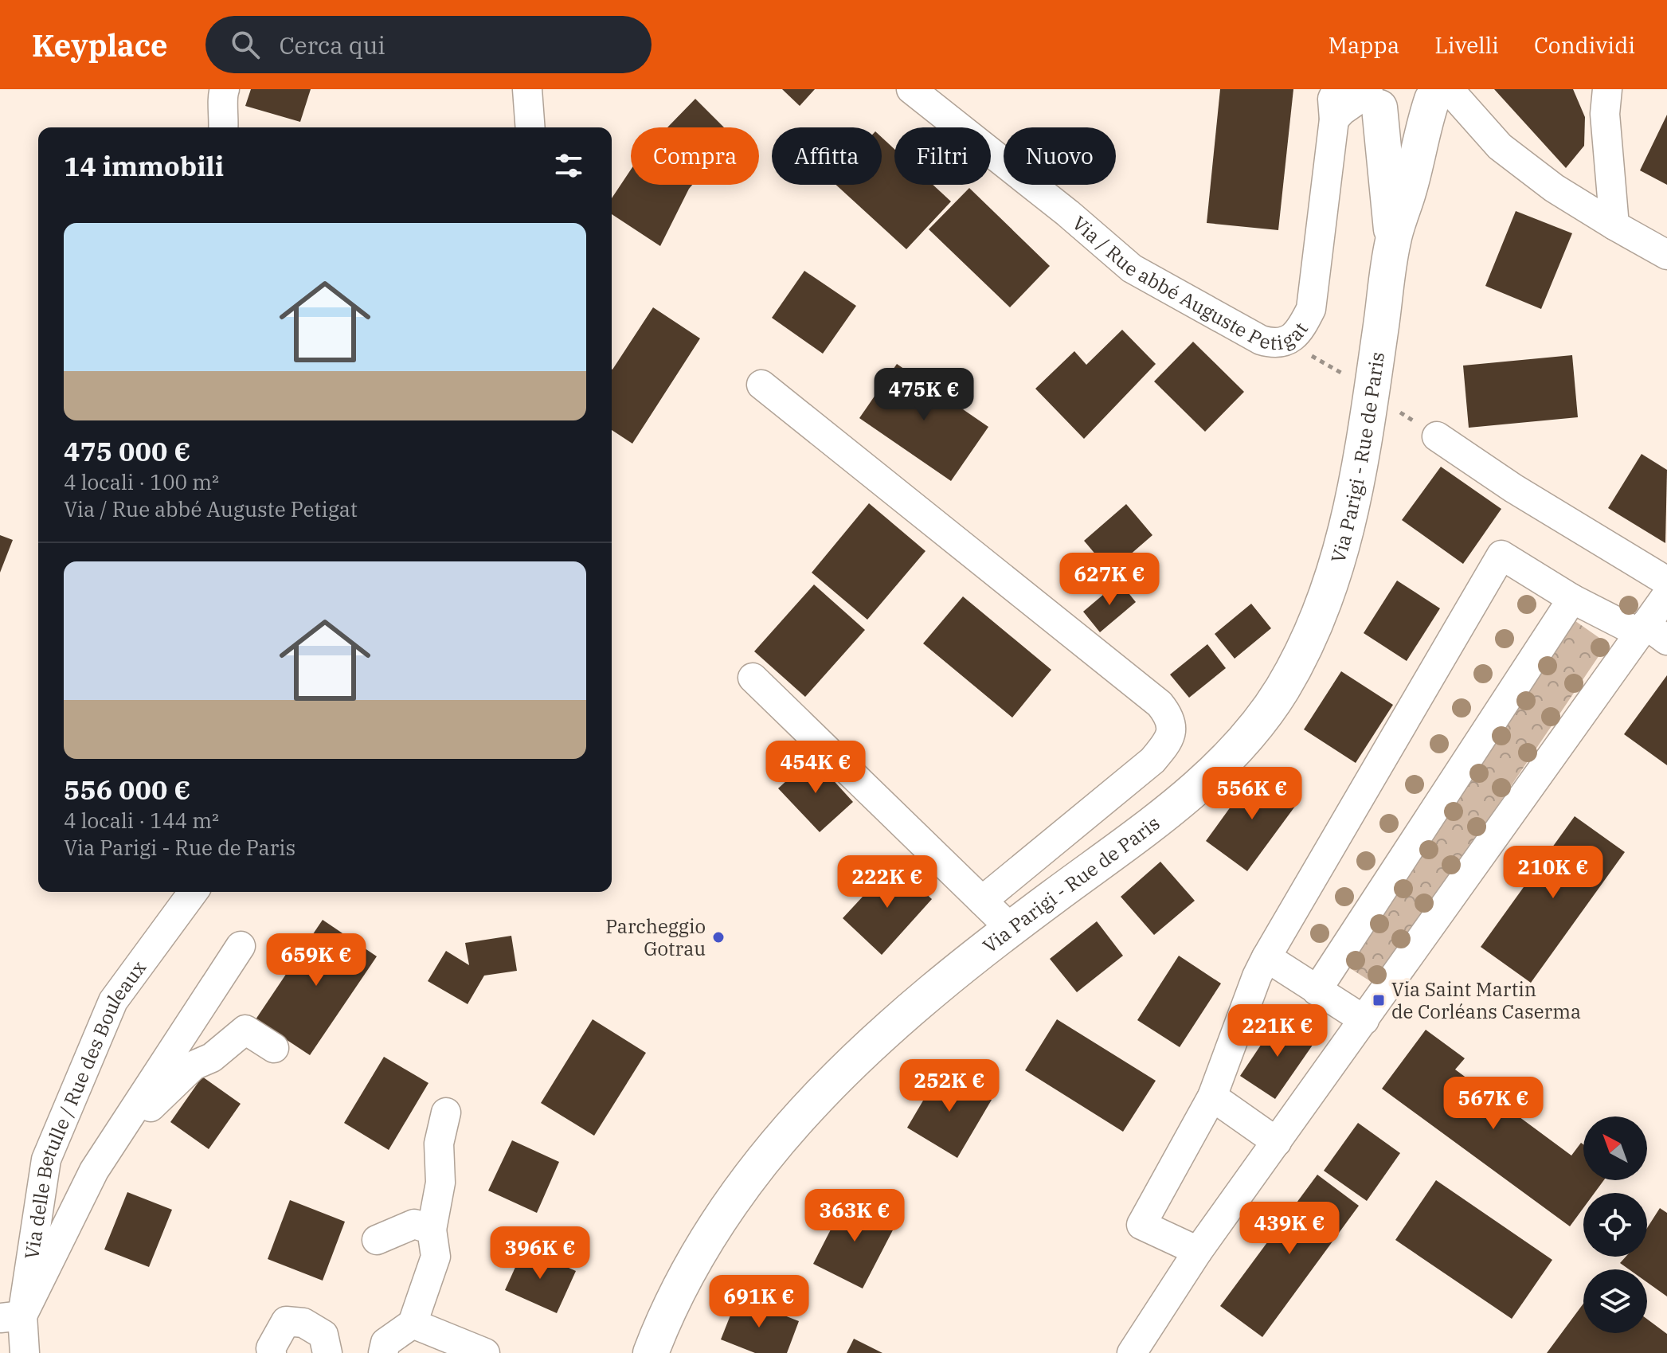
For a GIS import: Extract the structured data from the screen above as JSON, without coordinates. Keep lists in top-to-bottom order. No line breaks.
{"streets":{"main road":["Via Parigi - Rue de Paris"],"street":["Via / Rue abbé Auguste Petigat","Via delle Betulle / Rue des Bouleaux"]},"crossings":[["Via / Rue abbé Auguste Petigat","Via Parigi - Rue de Paris"]],"places":{"other":["Parcheggio Gotrau"],"transit":["Via Saint Martin de Corléans Caserma"]},"north":"top left","page":{"header":"Keyplace","search":"Cerca qui","nav":["Mappa","Livelli","Condividi"],"chip":["Compra","Affitta","Filtri","Nuovo"],"heading":"14 immobili","list":[{"name":"475 000 €","note":"4 locali · 100 m² · Via / Rue abbé Auguste Petigat"},{"name":"556 000 €","note":"4 locali · 144 m² · Via Parigi - Rue de Paris"}],"price":["475K €","627K €","454K €","556K €","210K €","222K €","659K €","221K €","252K €","567K €","363K €","439K €","396K €","691K €"]}}
